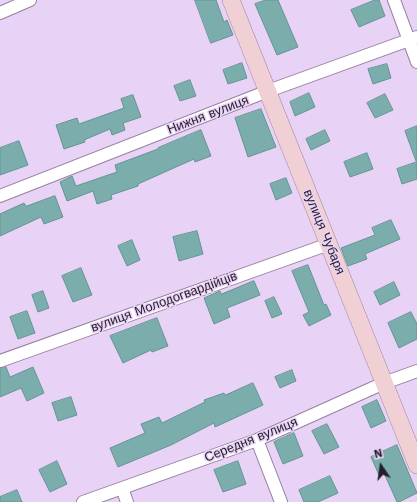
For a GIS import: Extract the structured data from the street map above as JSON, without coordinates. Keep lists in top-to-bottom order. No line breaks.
{"streets":{"street":["Нижня вулиця","вулиця Чубаря","вулиця Молодогвардійців","Середня вулиця"]},"crossings":[["Нижня вулиця","вулиця Чубаря"],["вулиця Чубаря","вулиця Молодогвардійців"],["вулиця Чубаря","Середня вулиця"]],"north":"top"}
